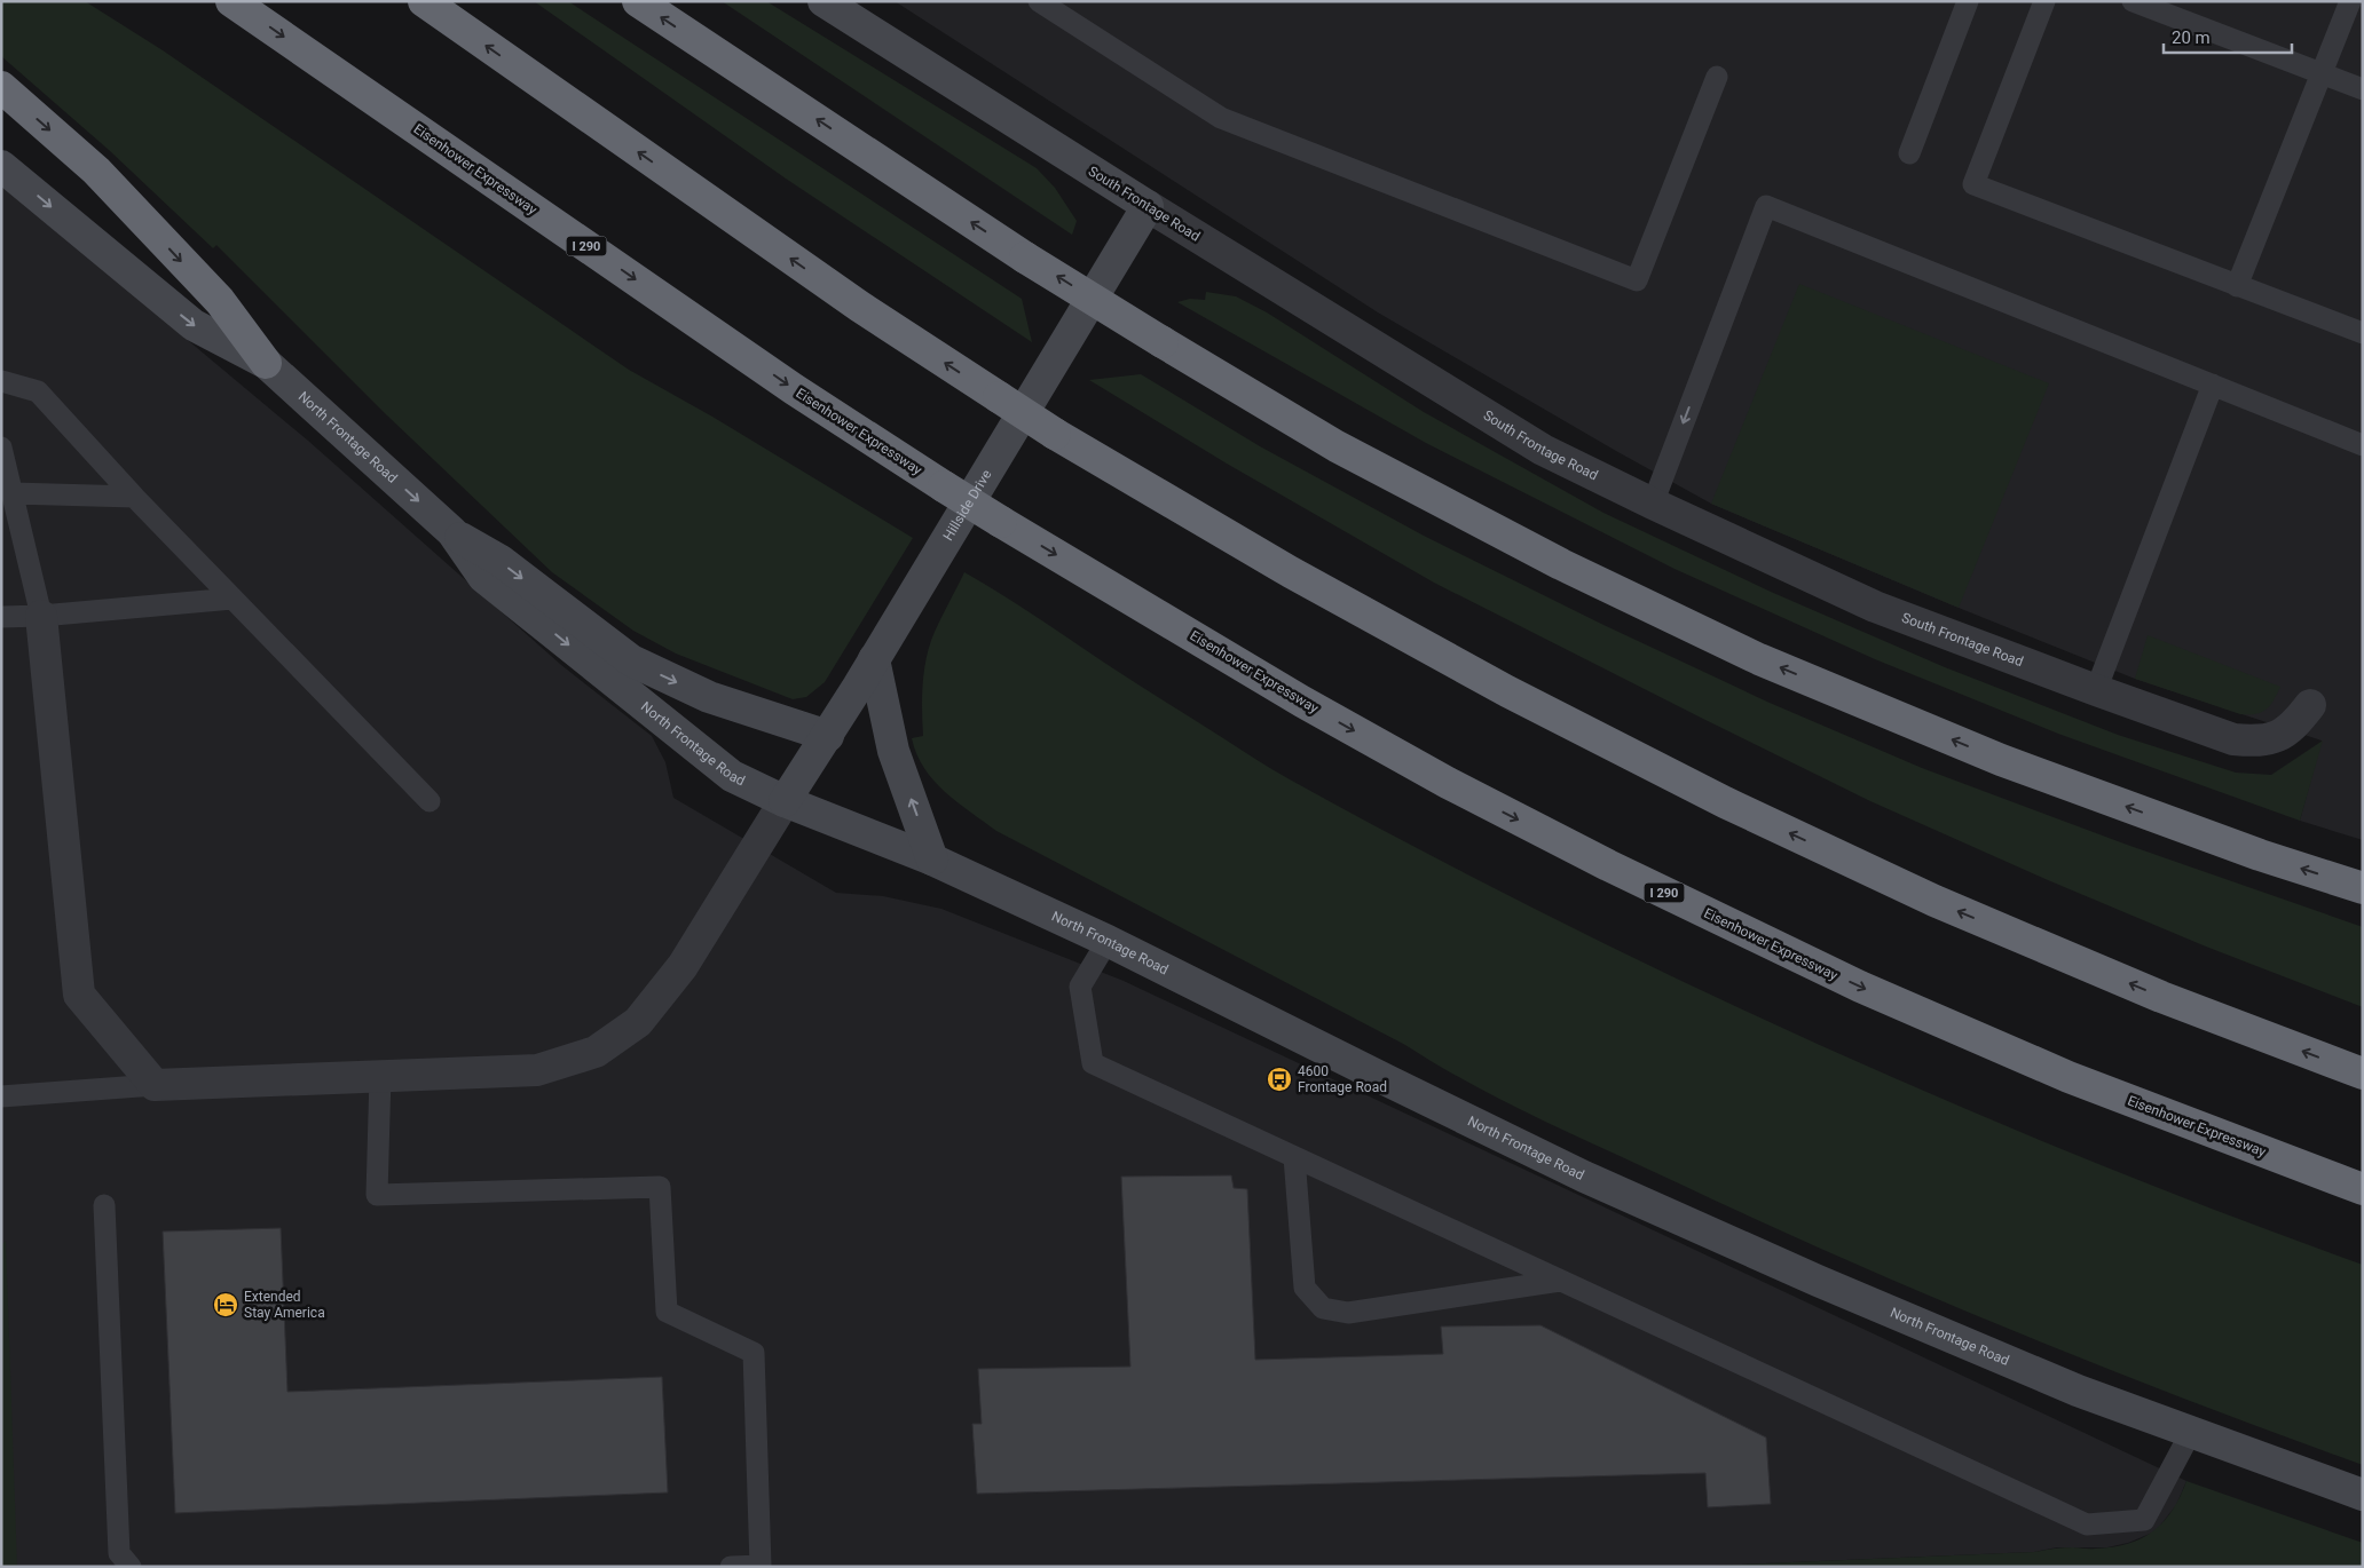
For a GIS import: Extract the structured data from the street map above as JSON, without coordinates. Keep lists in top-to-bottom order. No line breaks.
{"streets":{"highway":["Eisenhower Expressway","I 290"],"main road":["South Frontage Road","North Frontage Road","Hillside Drive"]},"crossings":[["South Frontage Road","Hillside Drive"],["North Frontage Road","Hillside Drive"]],"places":{"bus stop":["4600 Frontage Road"],"hotel":["Extended Stay America"]},"scale_bar":"20 m"}
